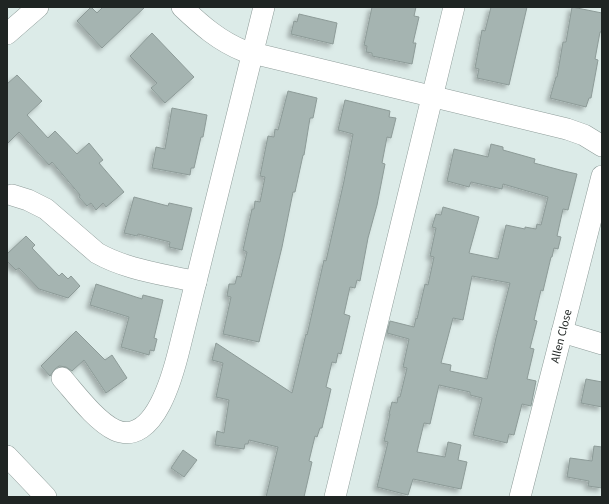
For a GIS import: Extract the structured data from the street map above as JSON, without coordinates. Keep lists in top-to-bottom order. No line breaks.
{"streets":{"street":["Allen Close"]}}
